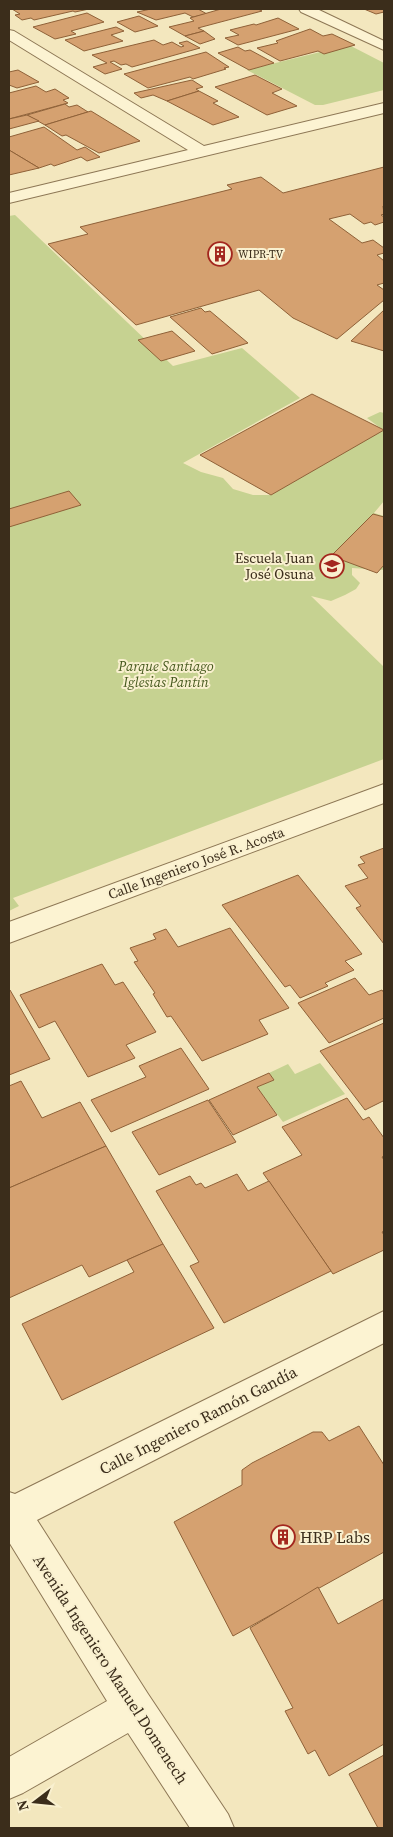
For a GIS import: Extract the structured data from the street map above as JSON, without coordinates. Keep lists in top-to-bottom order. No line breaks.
{"streets":{"street":["Calle Ingeniero José R. Acosta","Calle Ingeniero Ramón Gandía","Avenida Ingeniero Manuel Domenech"]},"crossings":[["Calle Ingeniero Ramón Gandía","Avenida Ingeniero Manuel Domenech"]],"parks":["Parque Santiago Iglesias Pantín"],"places":{"building":["WIPR-TV","HRP Labs"],"school or university":["Escuela Juan José Osuna"]},"north":"left"}
